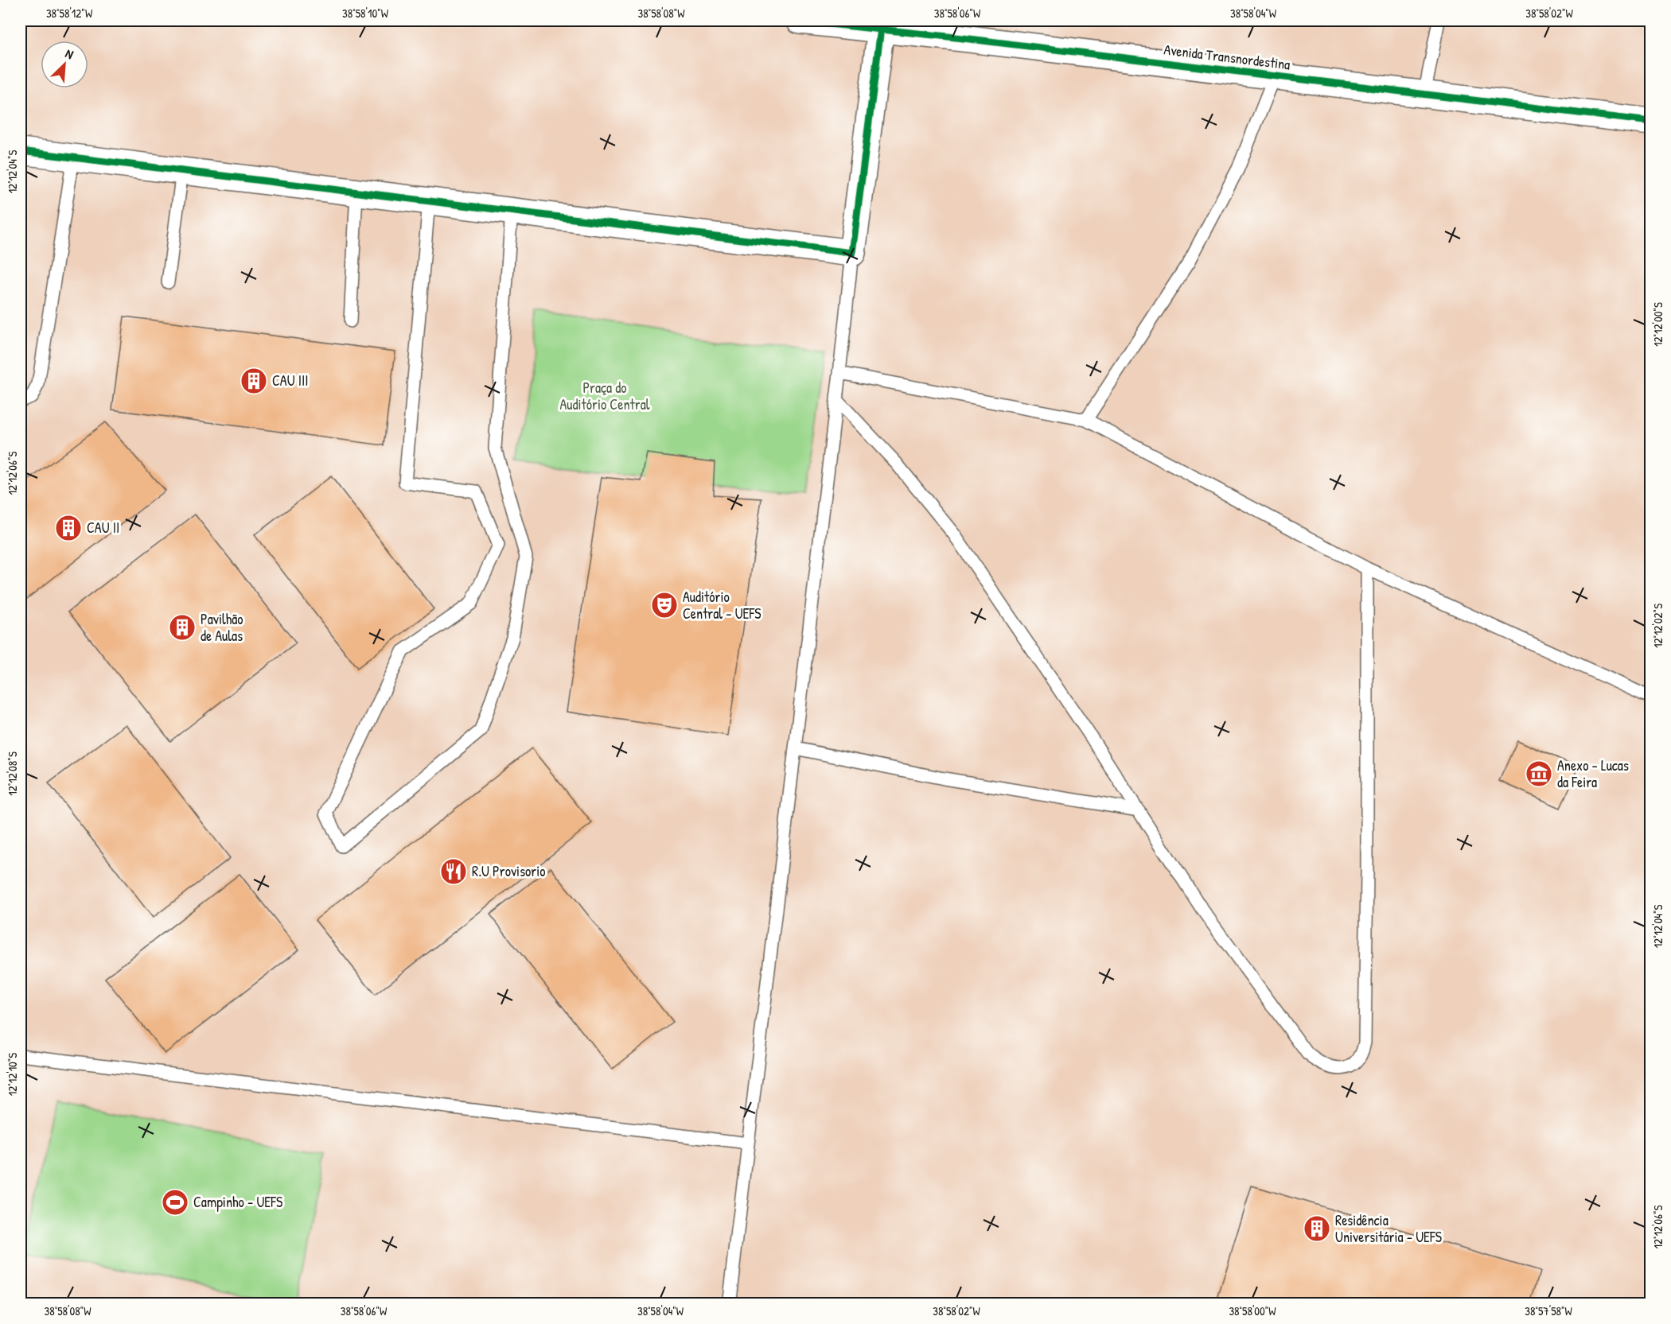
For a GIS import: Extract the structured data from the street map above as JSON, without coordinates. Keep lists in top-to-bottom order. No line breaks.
{"streets":{"street":["Avenida Transnordestina"]},"parks":["Praça do Auditório Central"],"places":{"building":["CAU III","CAU II","Pavilhão de Aulas","Residência Universitária - UEFS"],"theatre":["Auditório Central - UEFS"],"museum":["Anexo - Lucas da Feira"],"restaurant":["R.U Provisorio"],"sports":["Campinho - UEFS"]},"north":"top right","coordinates":["38°58'12\"W","38°58'10\"W","38°58'08\"W","38°58'06\"W","38°58'04\"W","38°58'02\"W","12°12'04\"S","12°12'00\"S","12°12'06\"S","12°12'02\"S","12°12'08\"S","12°12'10\"S","38°58'00\"W","38°57'58\"W"]}
